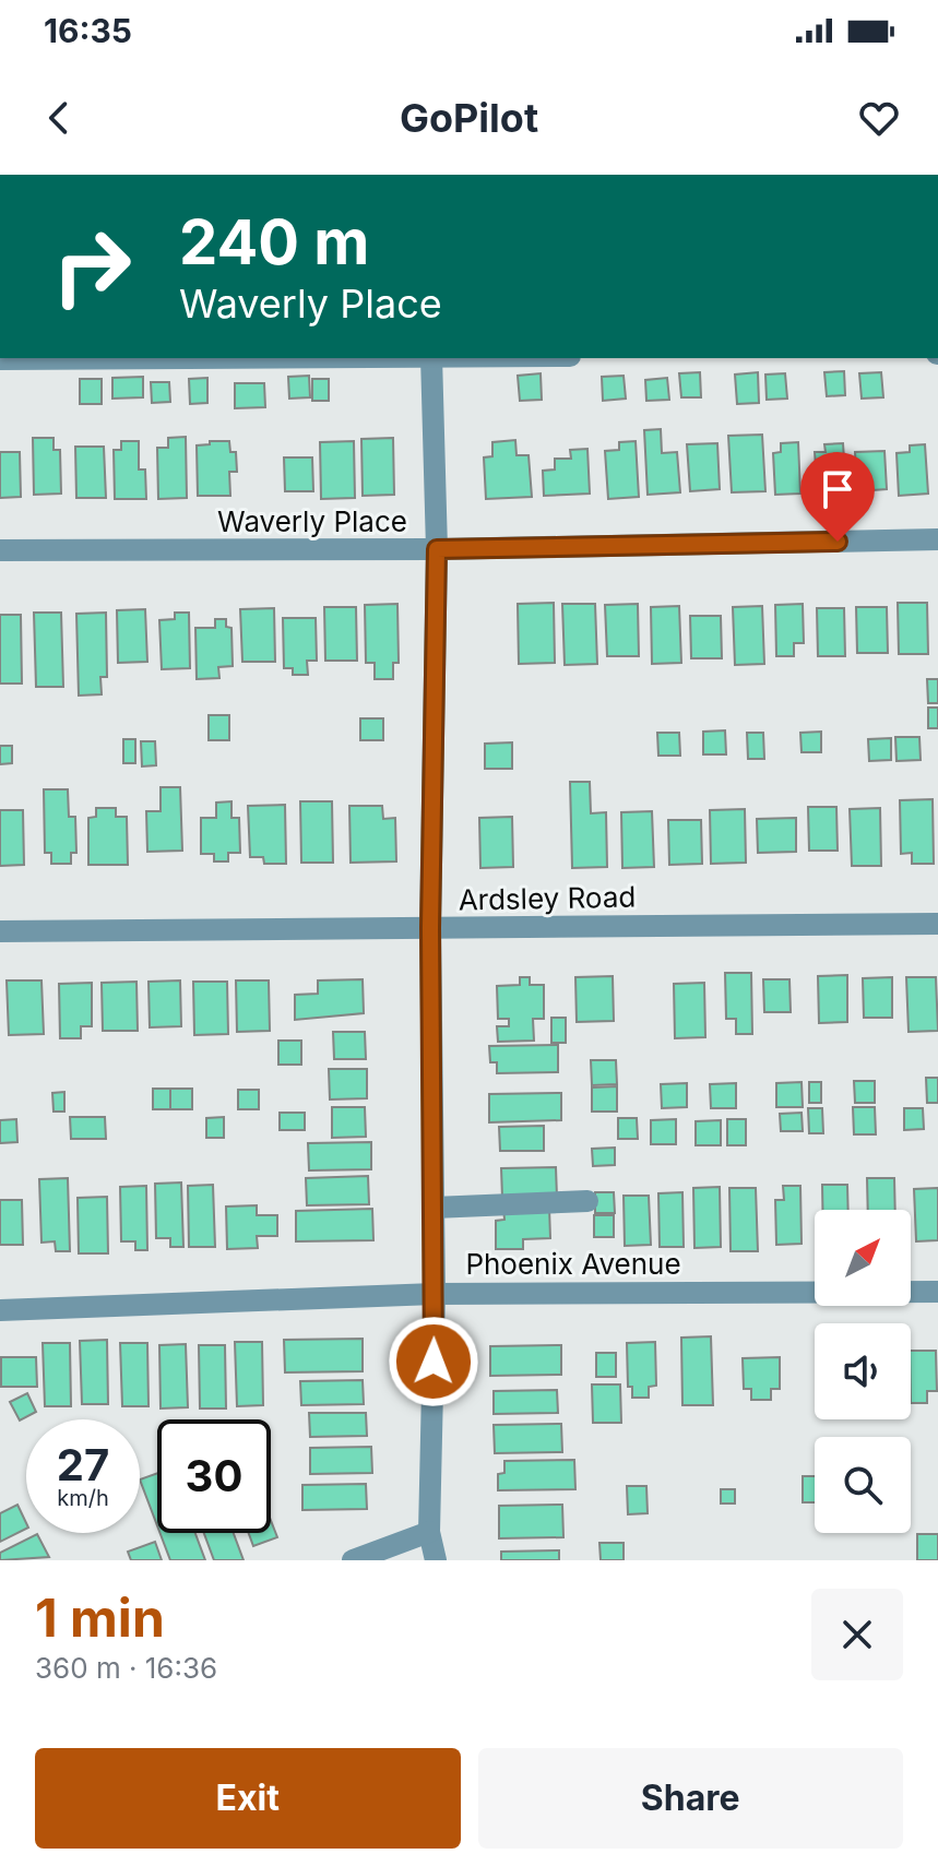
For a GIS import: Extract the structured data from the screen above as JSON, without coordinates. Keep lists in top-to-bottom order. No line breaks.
{"streets":{"street":["Waverly Place","Ardsley Road","Phoenix Avenue"]},"north":"top right","page":{"status":"16:35","header":"GoPilot","turn":["240 m","Waverly Place"],"speed":"27 km/h","limit":"30","heading":["1 min","360 m · 16:36"],"buttons":["Exit","Share"]}}
